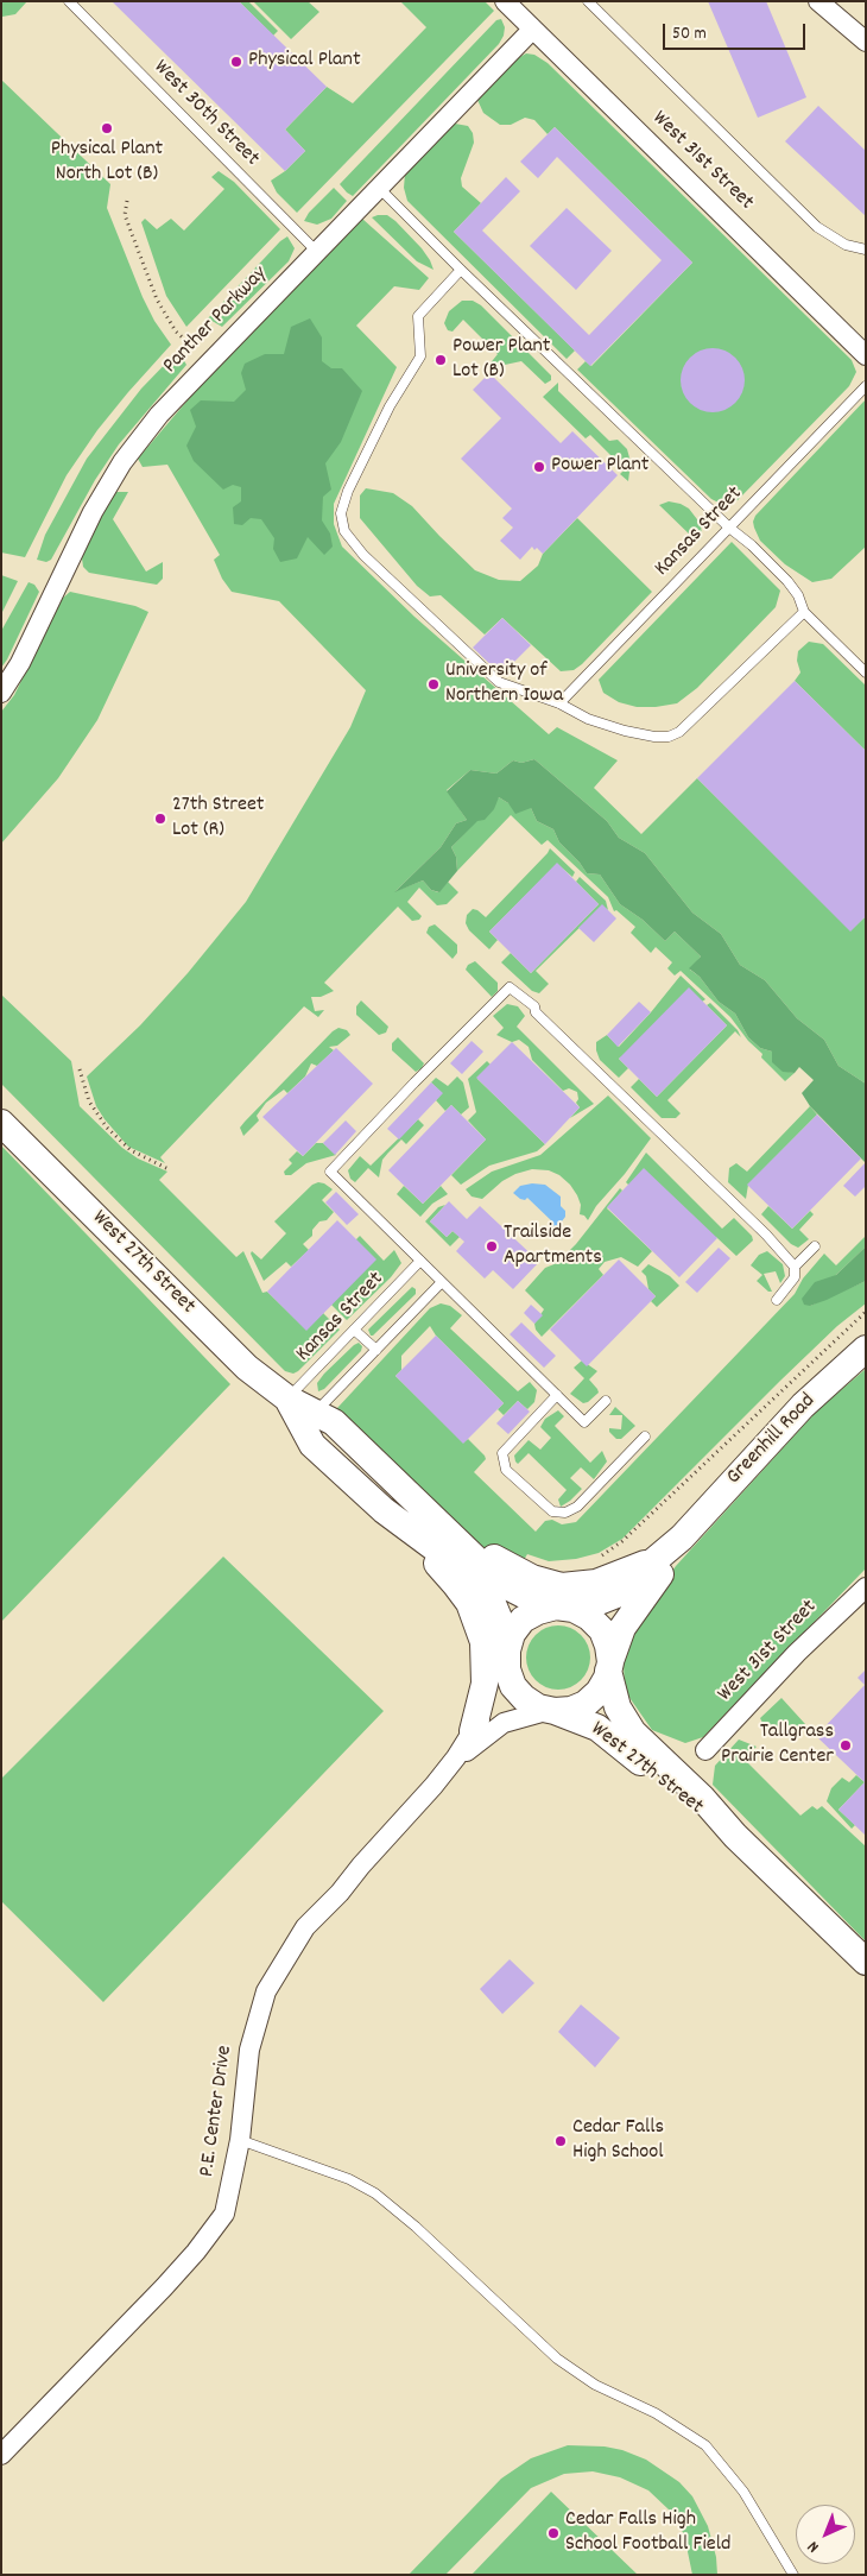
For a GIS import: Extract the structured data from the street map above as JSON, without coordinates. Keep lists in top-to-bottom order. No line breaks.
{"streets":{"main road":["West 27th Street","Greenhill Road"],"street":["West 31st Street","Panther Parkway","P.E. Center Drive"],"lane":["West 30th Street","Kansas Street"]},"crossings":[["West 30th Street","Panther Parkway"],["West 31st Street","Panther Parkway"],["Kansas Street","West 27th Street"],["West 27th Street","Greenhill Road"],["West 27th Street","P.E. Center Drive"],["Greenhill Road","P.E. Center Drive"]],"places":["Physical Plant","Physical Plant North Lot (B)","Power Plant Lot (B)","Power Plant","University of Northern Iowa","27th Street Lot (R)","Trailside Apartments","Tallgrass Prairie Center","Cedar Falls High School","Cedar Falls High School Football Field"],"scale_bar":"50 m","north":"bottom left"}
